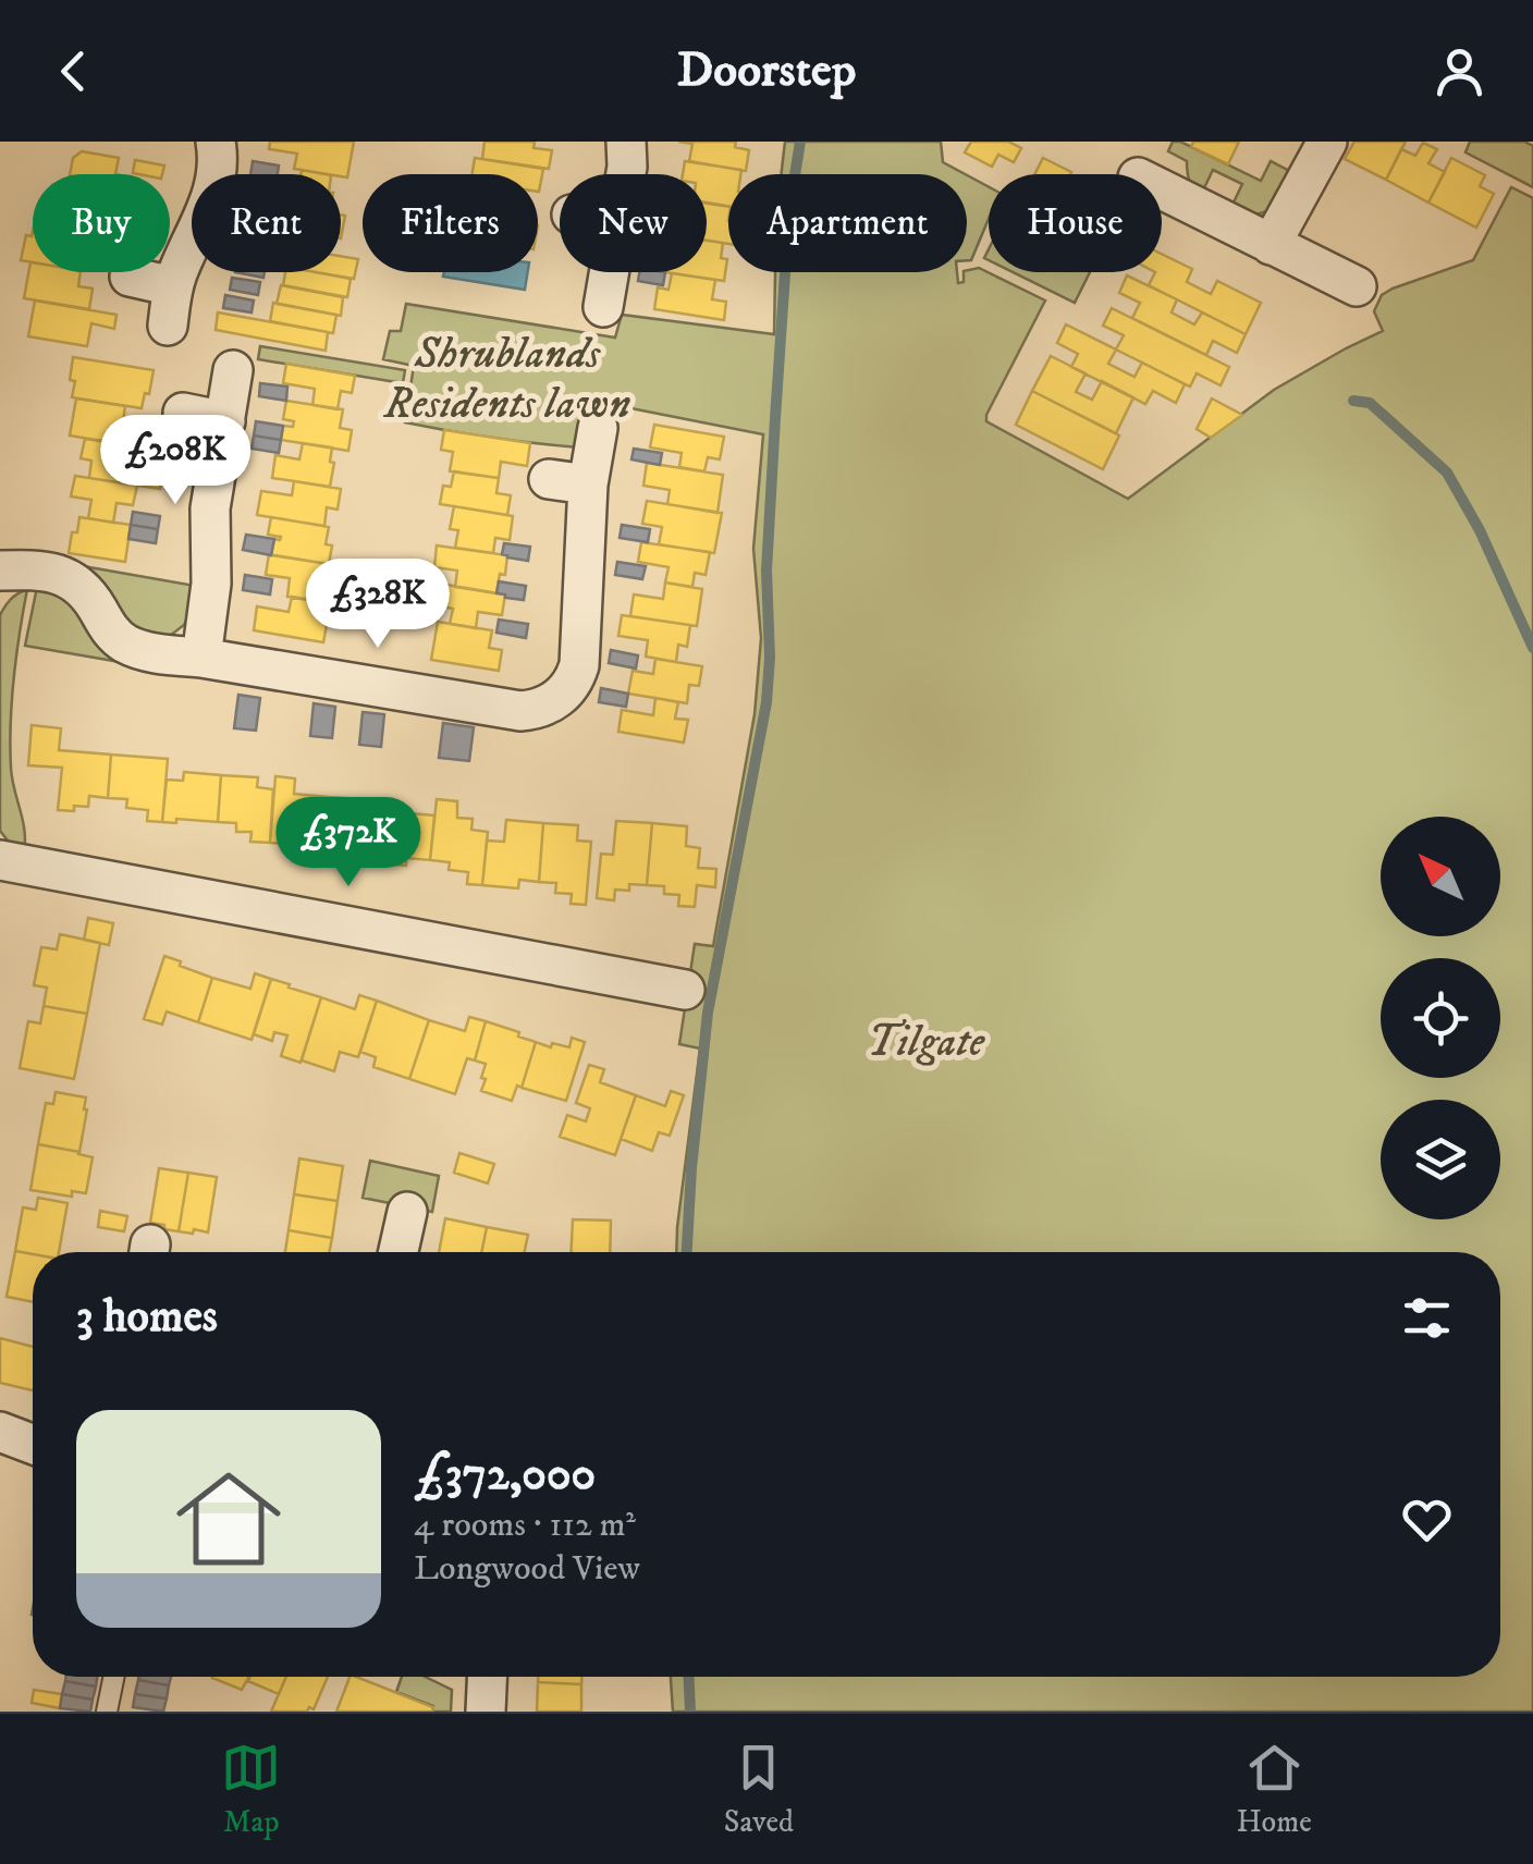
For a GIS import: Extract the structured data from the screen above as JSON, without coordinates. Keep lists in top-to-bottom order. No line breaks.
{"parks":["Shrublands Residents lawn","Tilgate"],"north":"top left","page":{"header":"Doorstep","chip":["Buy","Rent","Filters","New","Apartment","House"],"price":["£208K","£328K","£372K"],"heading":"3 homes","list":[{"name":"£372,000","note":"4 rooms · 112 m² · Longwood View"}],"tabs":["Map","Saved","Home"]}}
